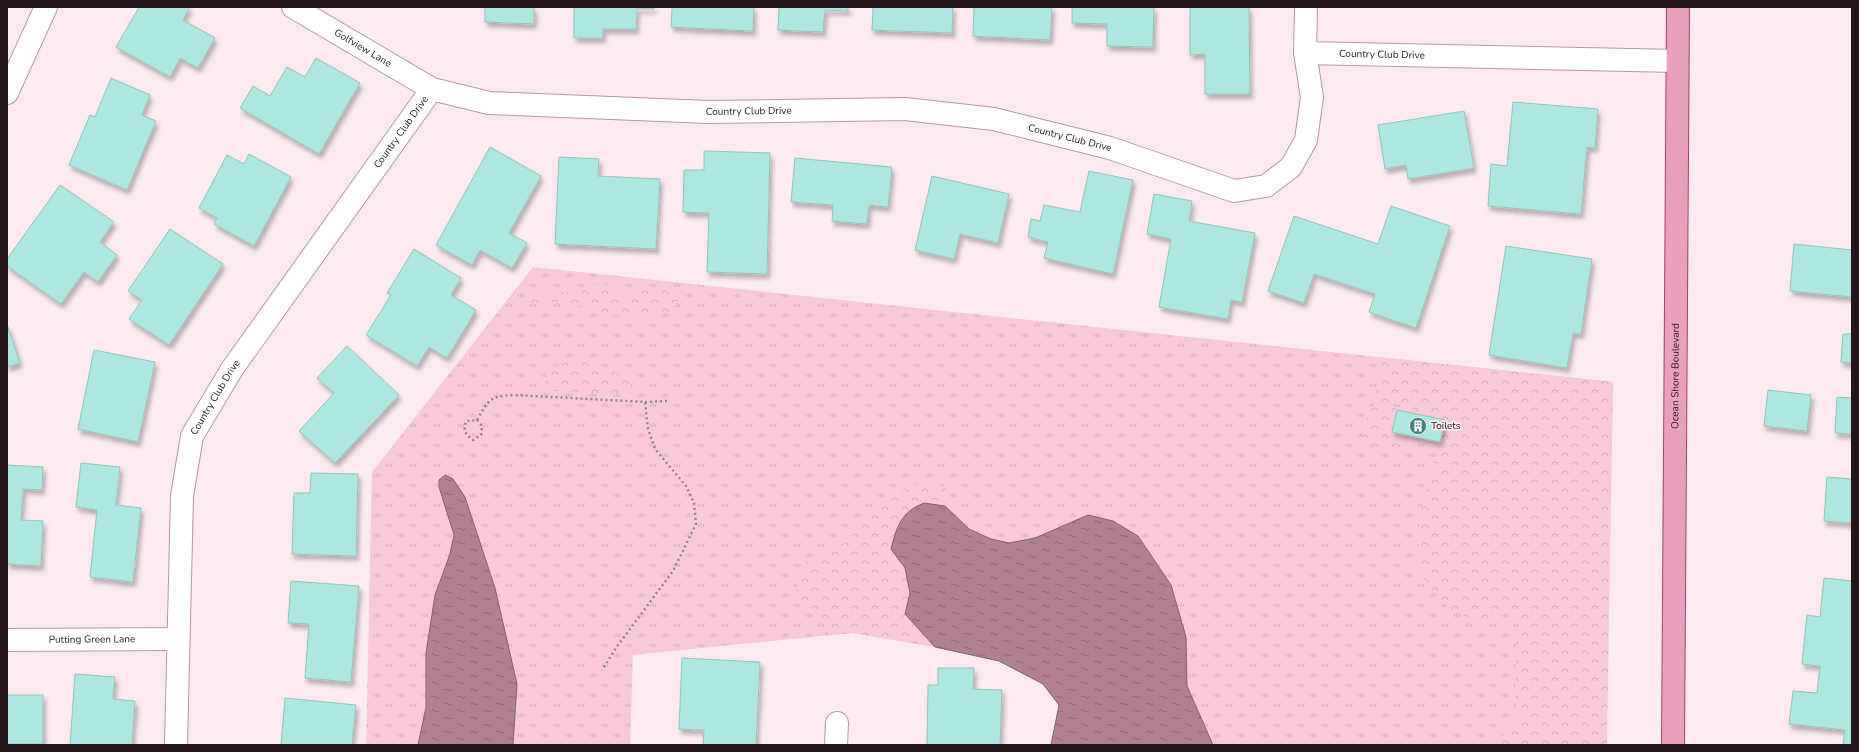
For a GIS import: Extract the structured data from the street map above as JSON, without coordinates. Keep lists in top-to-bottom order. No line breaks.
{"streets":{"main road":["Ocean Shore Boulevard"],"street":["Golfview Lane","Country Club Drive","Putting Green Lane"]},"crossings":[["Golfview Lane","Country Club Drive"],["Country Club Drive","Ocean Shore Boulevard"],["Country Club Drive","Putting Green Lane"]],"places":{"building":["Toilets"]}}
